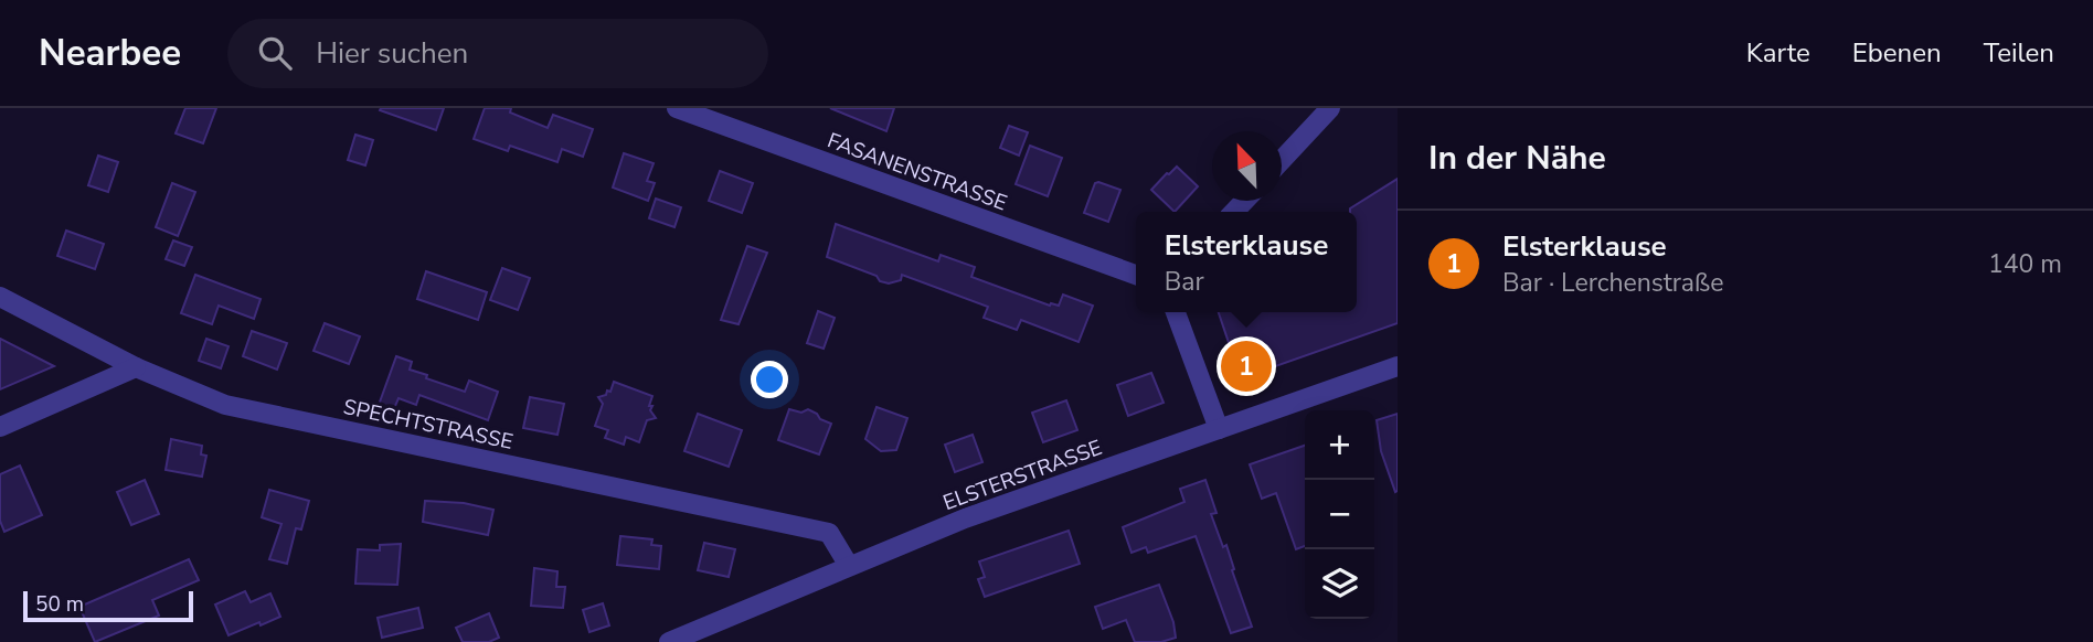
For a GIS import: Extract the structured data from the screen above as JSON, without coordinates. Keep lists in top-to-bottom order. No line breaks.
{"streets":{"street":["FASANENSTRASSE","SPECHTSTRASSE","ELSTERSTRASSE"]},"crossings":[["SPECHTSTRASSE","ELSTERSTRASSE"]],"scale_bar":"50 m","north":"top left","page":{"header":"Nearbee","search":"Hier suchen","nav":["Karte","Ebenen","Teilen"],"heading":"In der Nähe","list":[{"mark":"1","name":"Elsterklause","note":"Bar · Lerchenstraße","value":"140 m"}],"popup":["Elsterklause","Bar"],"pins":"1","map_buttons":["+","−"],"scale":"50 m"}}
